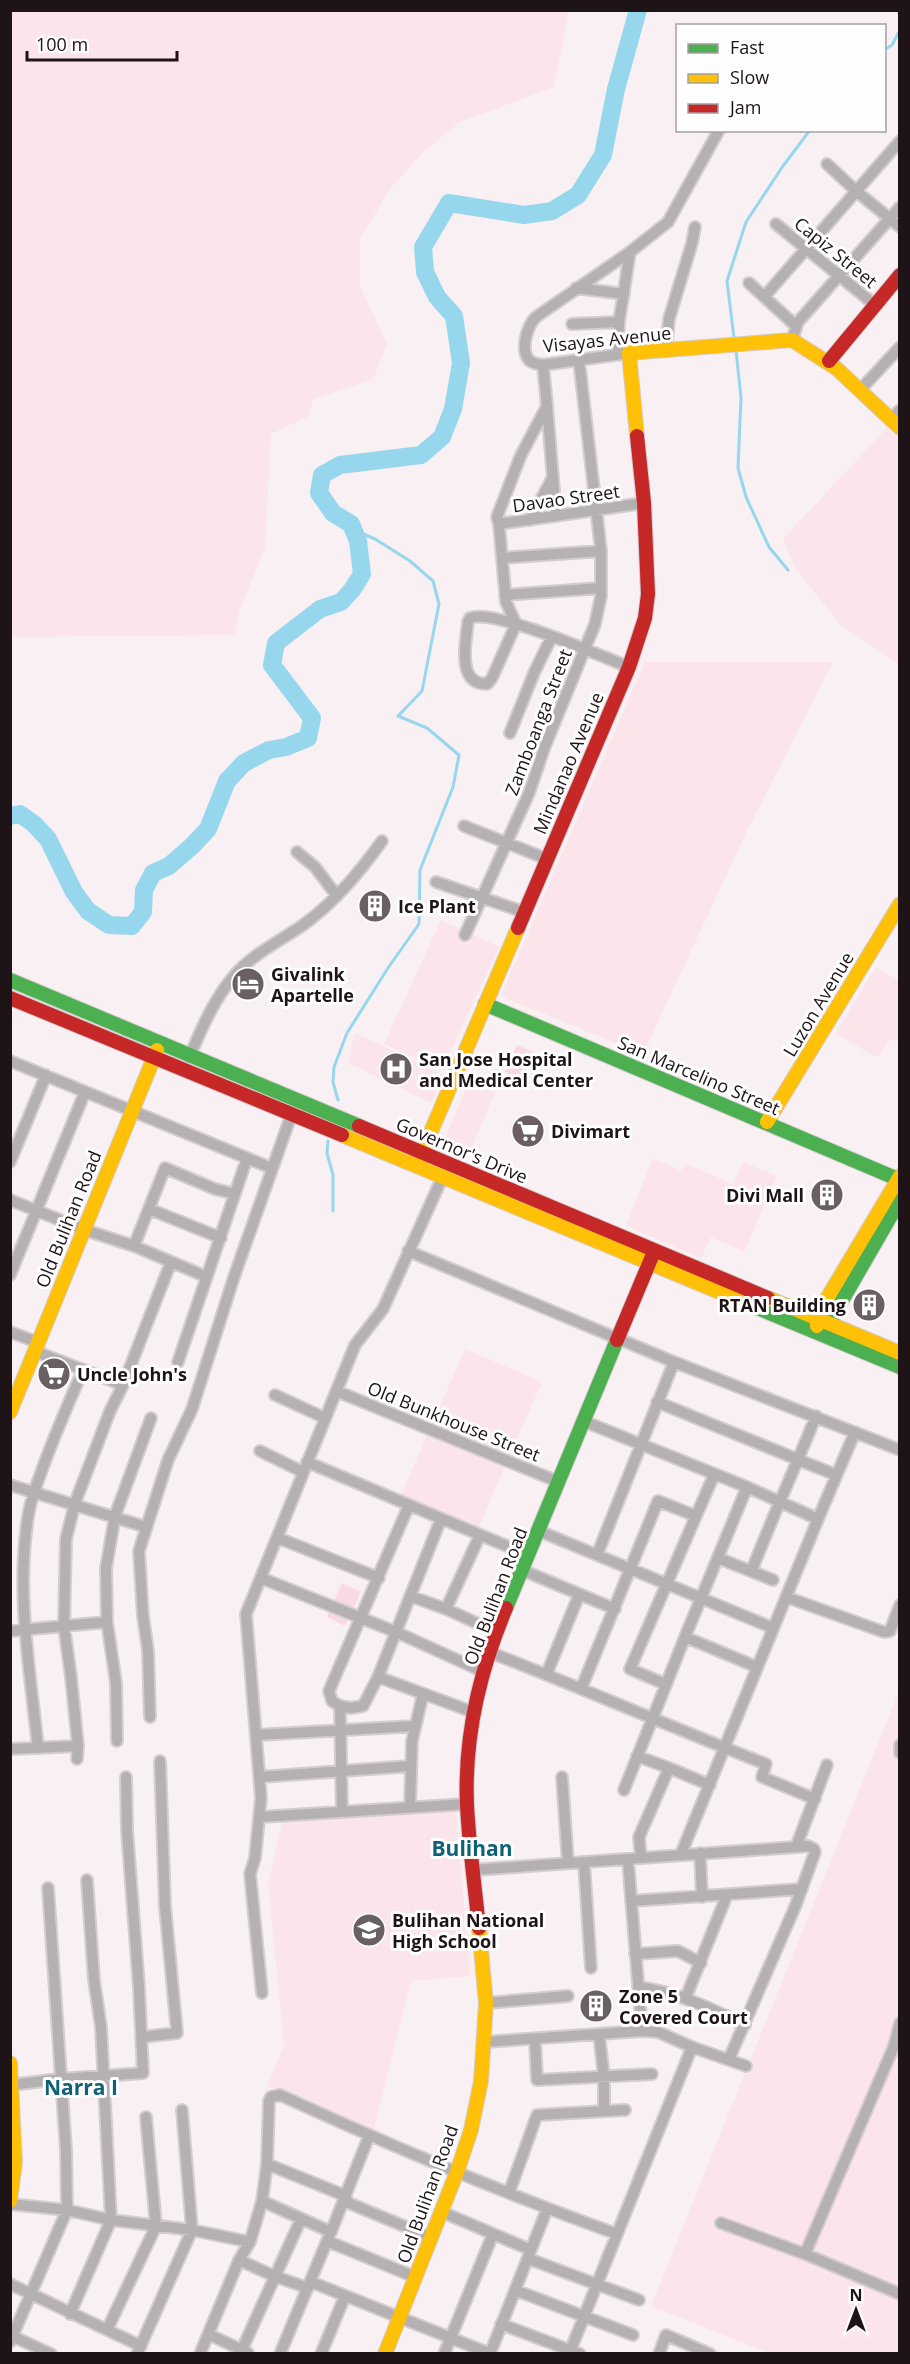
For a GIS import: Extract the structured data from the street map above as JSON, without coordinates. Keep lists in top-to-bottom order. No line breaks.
{"streets":{"main road":["Visayas Avenue","Mindanao Avenue","Luzon Avenue","San Marcelino Street","Governor's Drive","Old Bulihan Road"],"street":["Capiz Street","Davao Street","Zamboanga Street","Old Bunkhouse Street"]},"crossings":[["Visayas Avenue","Zamboanga Street"],["Visayas Avenue","Mindanao Avenue"],["Davao Street","Zamboanga Street"],["Davao Street","Mindanao Avenue"],["Mindanao Avenue","San Marcelino Street"],["Mindanao Avenue","Governor's Drive"],["Luzon Avenue","San Marcelino Street"],["Governor's Drive","Old Bulihan Road"],["Old Bulihan Road","Old Bunkhouse Street"]],"districts":["Bulihan","Narra I"],"places":{"building":["Ice Plant","Divi Mall","RTAN Building","Zone 5 Covered Court"],"hotel":["Givalink Apartelle"],"hospital":["San Jose Hospital and Medical Center"],"supermarket":["Divimart","Uncle John's"],"school or university":["Bulihan National High School"]},"legend":["Fast","Slow","Jam"],"scale_bar":"100 m","north":"top"}
